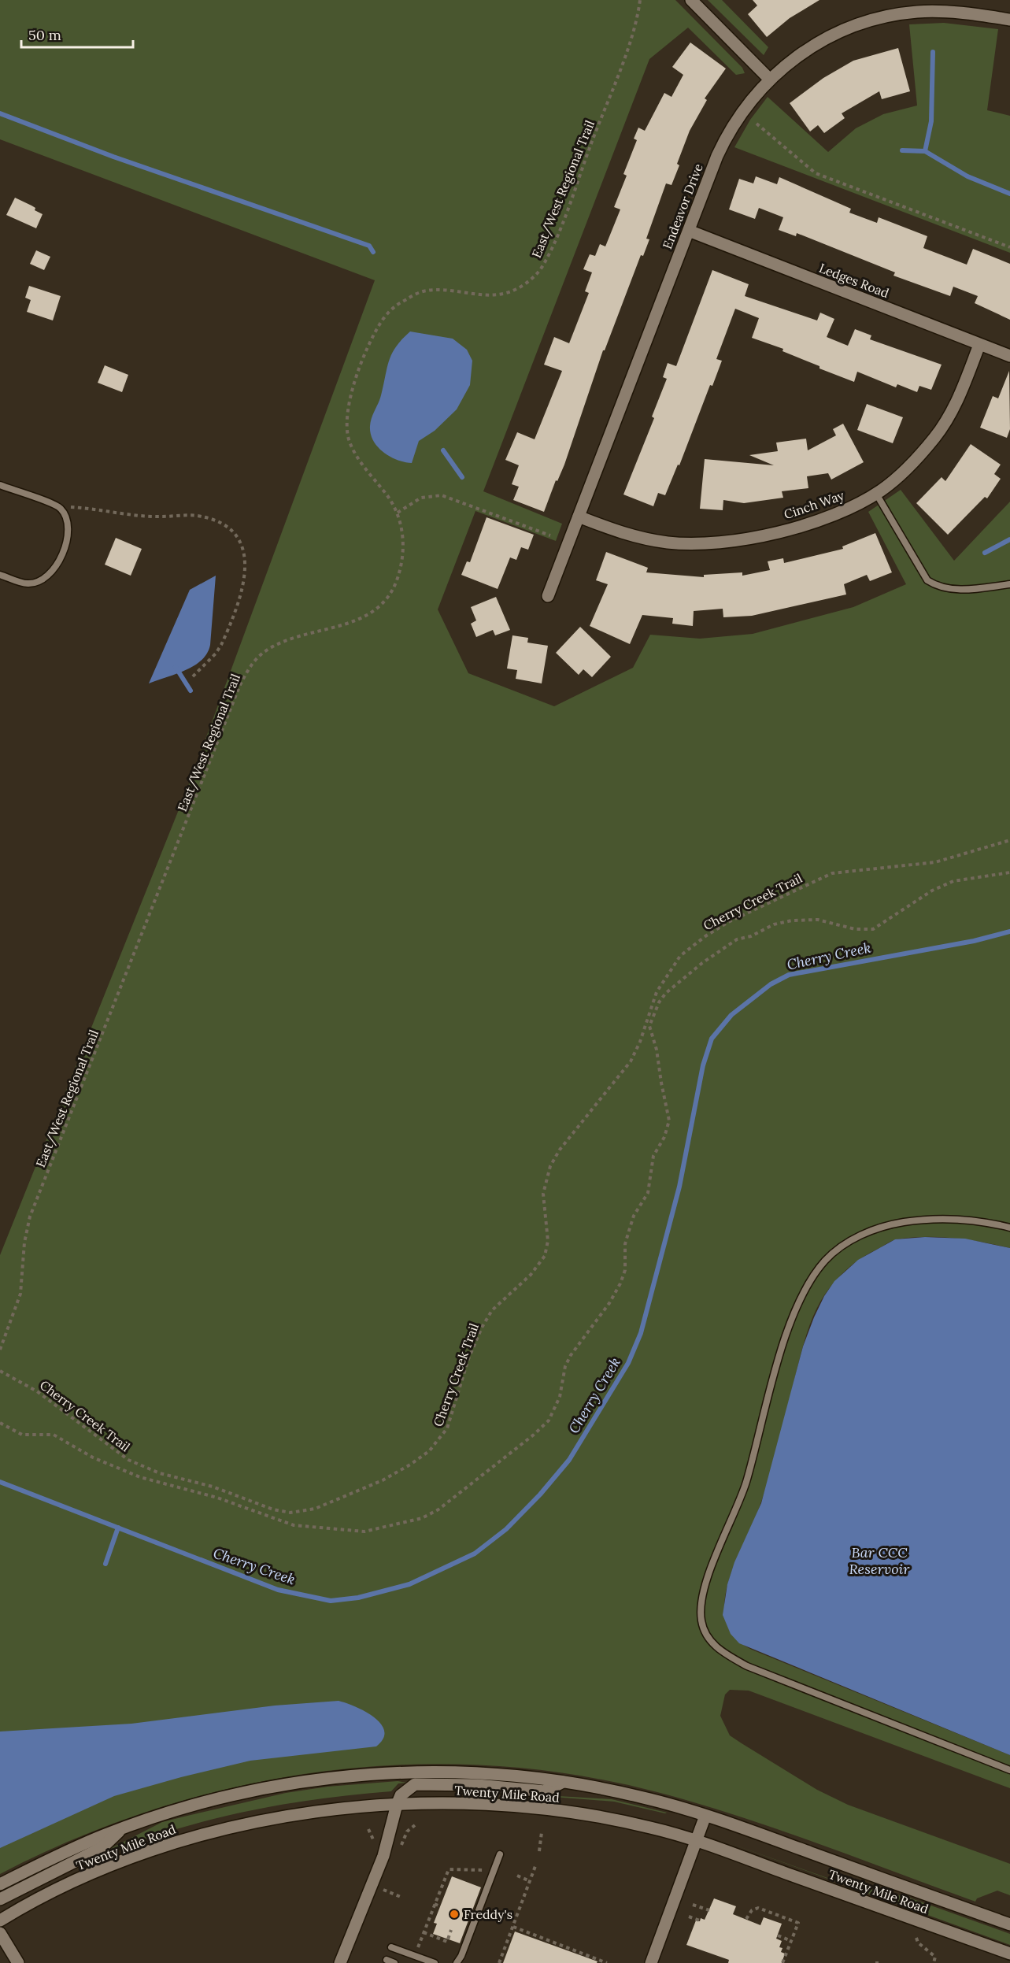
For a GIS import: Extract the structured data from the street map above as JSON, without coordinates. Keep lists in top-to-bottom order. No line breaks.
{"streets":{"main road":["Endeavor Drive","Ledges Road","Cinch Way","Twenty Mile Road"],"path":["East/West Regional Trail","Cherry Creek Trail"]},"crossings":[["Endeavor Drive","Ledges Road"],["Endeavor Drive","Cinch Way"],["Ledges Road","Cinch Way"]],"water":["Cherry Creek","Bar CCC Reservoir"],"places":["Freddy's"],"scale_bar":"50 m"}
